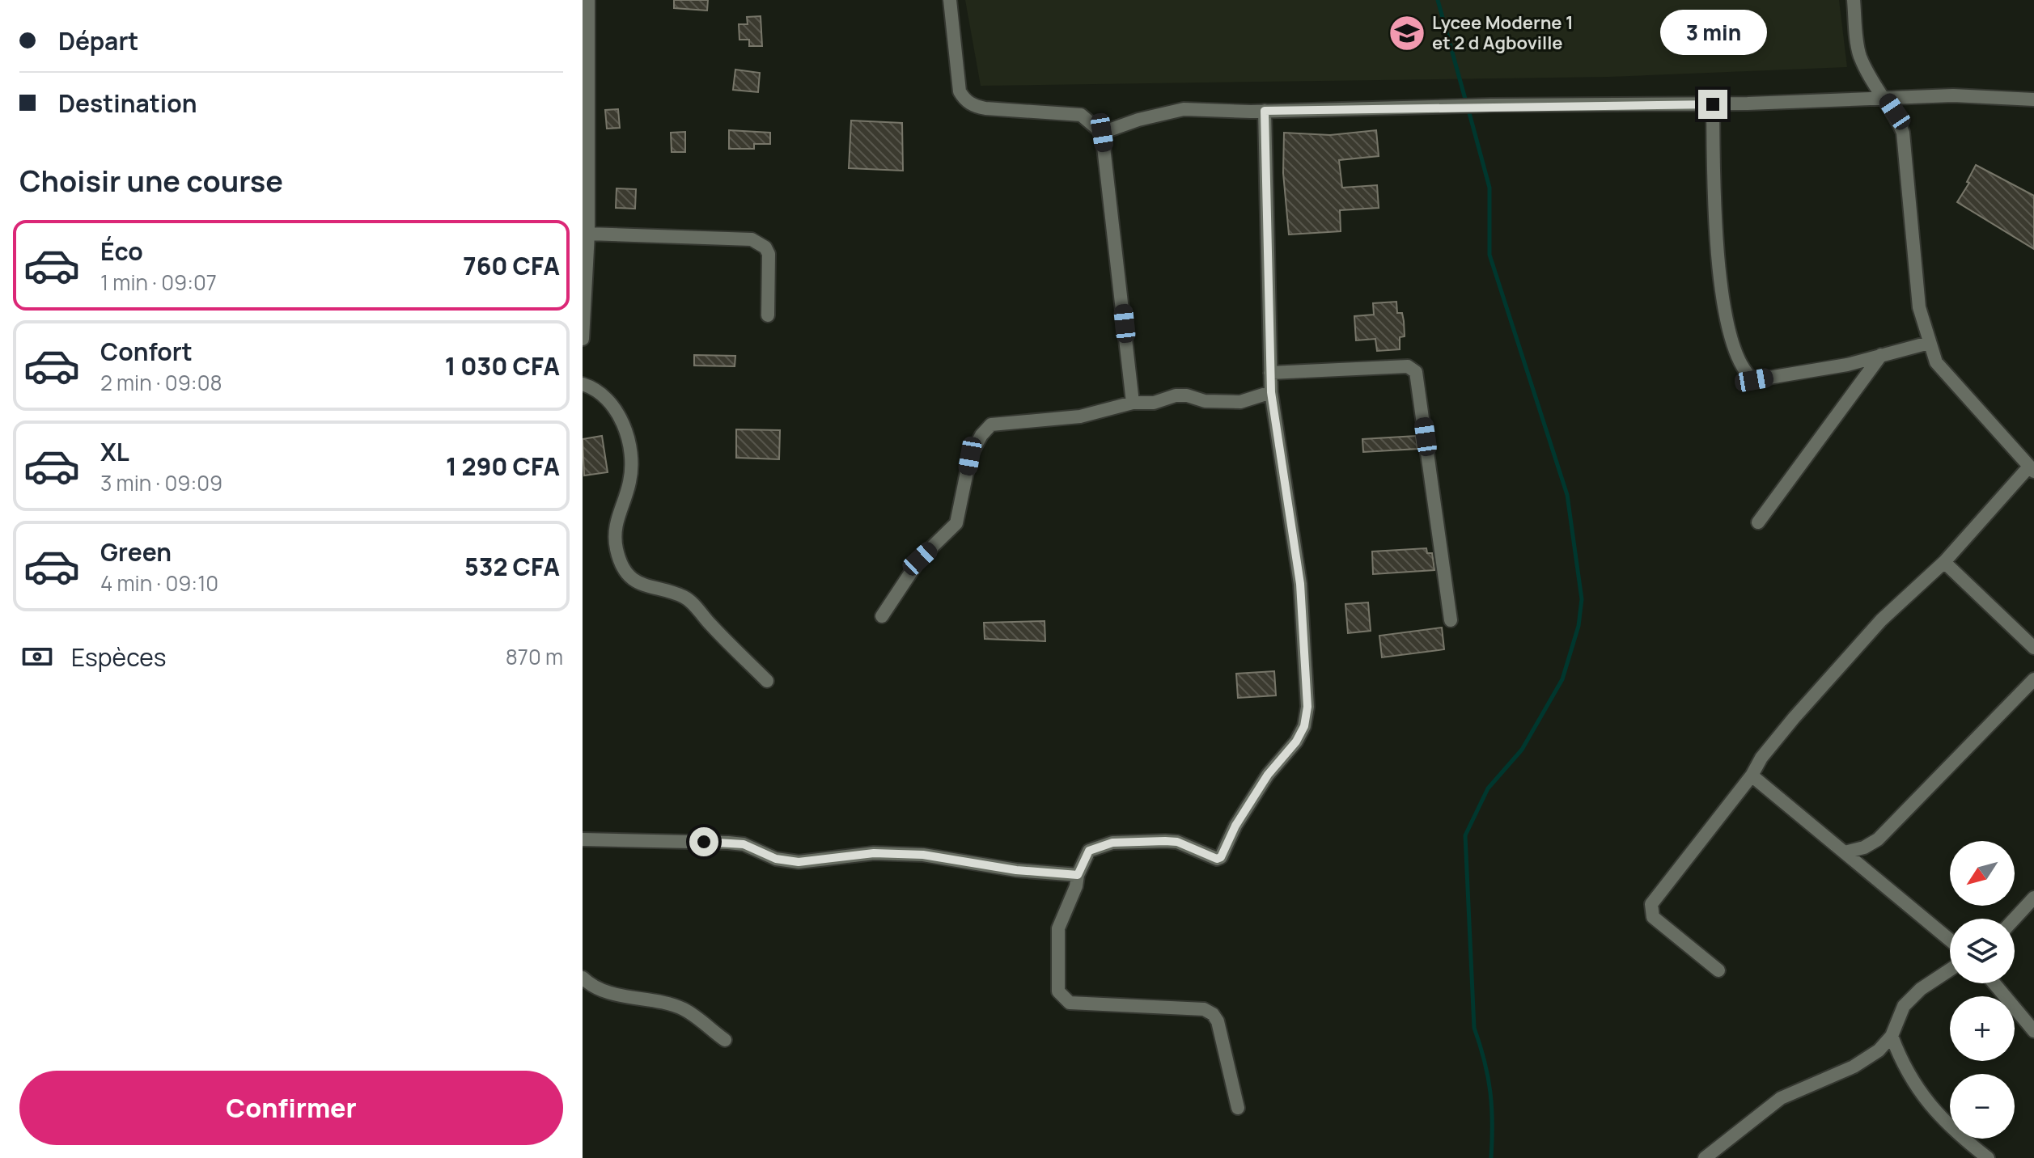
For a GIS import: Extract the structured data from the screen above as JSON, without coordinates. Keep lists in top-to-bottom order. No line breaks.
{"places":{"school or university":["Lycee Moderne 1 et 2 d Agboville"]},"north":"bottom left","page":{"banner":["Départ","Destination"],"bubble":"3 min","heading":"Choisir une course","list":[{"name":"Éco","note":"1 min · 09:07","value":"760 CFA"},{"name":"Confort","note":"2 min · 09:08","value":"1 030 CFA"},{"name":"XL","note":"3 min · 09:09","value":"1 290 CFA"},{"name":"Green","note":"4 min · 09:10","value":"532 CFA"}],"pay":["Espèces","870 m"],"map_buttons":["+","−"],"buttons":"Confirmer"}}
